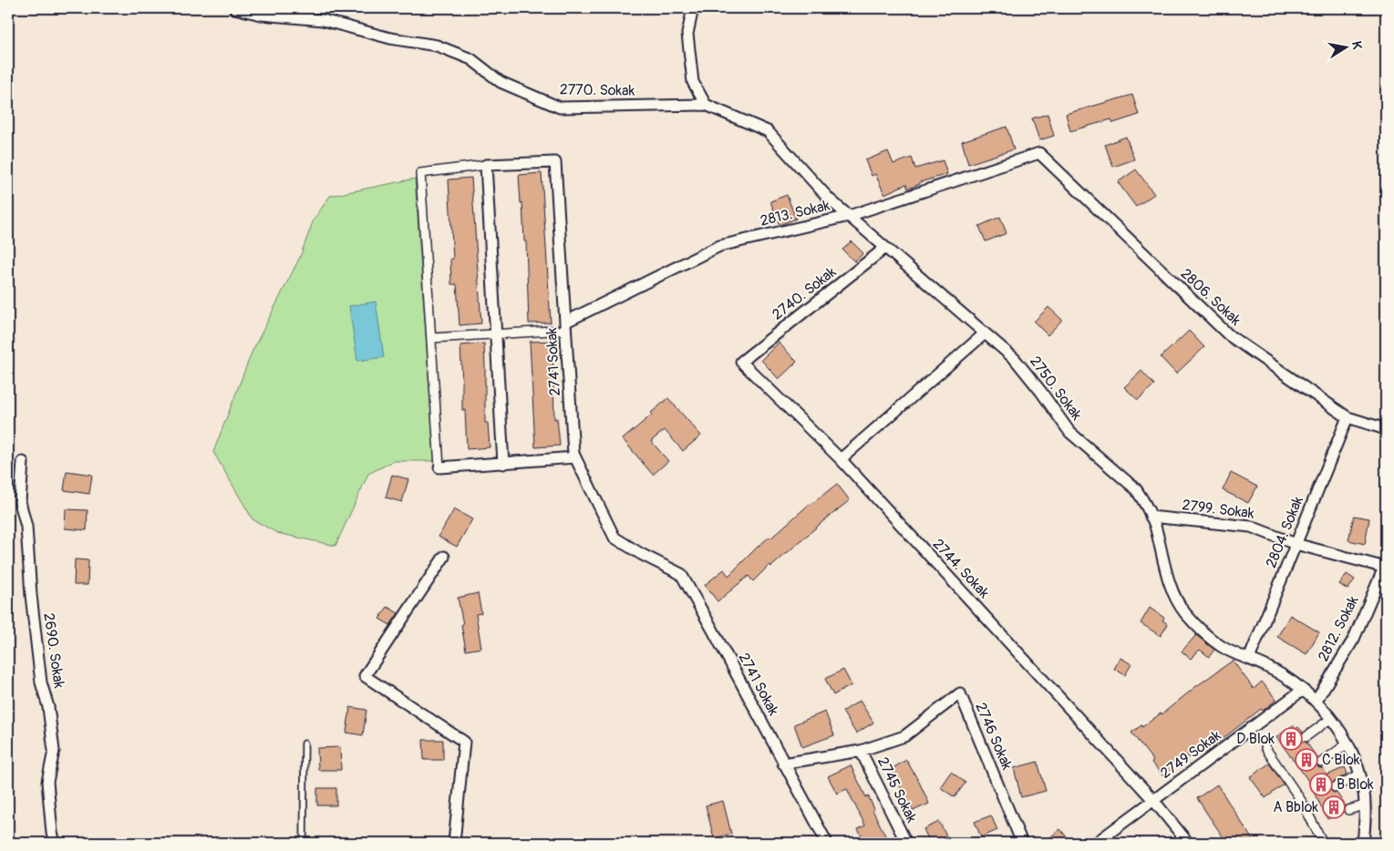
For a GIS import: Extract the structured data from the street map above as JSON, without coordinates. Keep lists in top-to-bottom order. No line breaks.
{"streets":{"street":["2770. Sokak","2813. Sokak","2740. Sokak","2806. Sokak","2741 Sokak","2750. Sokak","2799. Sokak","2804. Sokak","2744. Sokak","2812. Sokak","2690. Sokak","2746 Sokak","2749 Sokak","2745 Sokak"]},"crossings":[["2770. Sokak","2750. Sokak"],["2813. Sokak","2806. Sokak"],["2813. Sokak","2741 Sokak"],["2813. Sokak","2750. Sokak"],["2740. Sokak","2750. Sokak"],["2740. Sokak","2744. Sokak"],["2806. Sokak","2804. Sokak"],["2741 Sokak","2746 Sokak"],["2750. Sokak","2799. Sokak"],["2750. Sokak","2804. Sokak"],["2750. Sokak","2812. Sokak"],["2750. Sokak","2749 Sokak"],["2799. Sokak","2804. Sokak"],["2799. Sokak","2812. Sokak"],["2744. Sokak","2749 Sokak"],["2746 Sokak","2745 Sokak"]],"places":{"building":["D Blok","C Blok","B Blok","A Bblok"]},"north":"right"}
